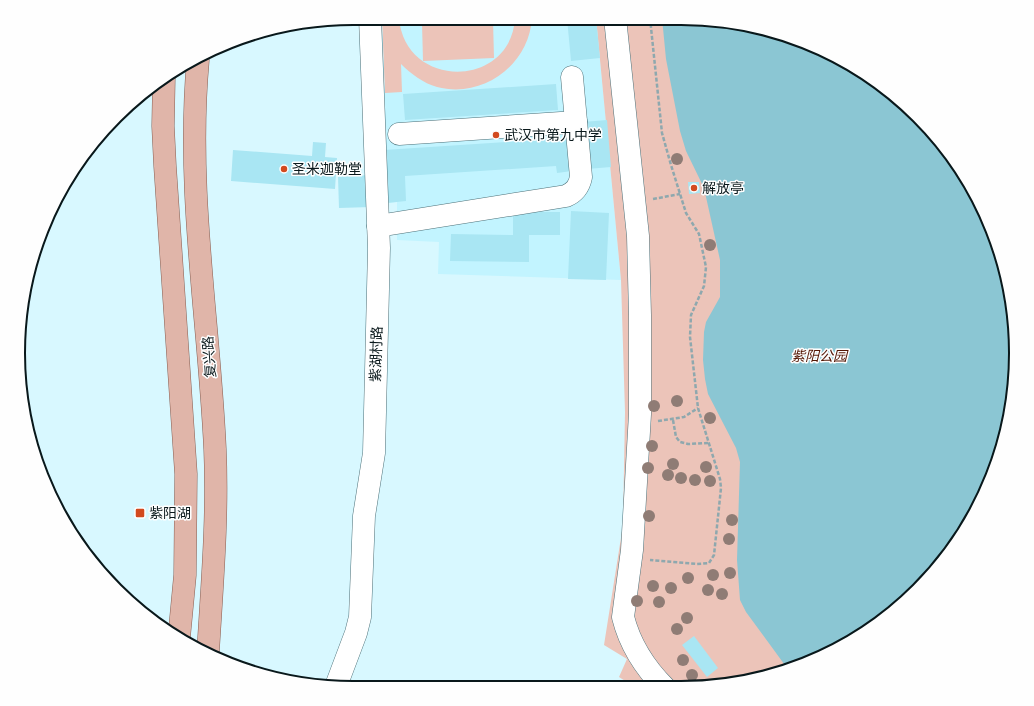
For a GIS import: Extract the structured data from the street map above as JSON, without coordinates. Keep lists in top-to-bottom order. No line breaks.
{"streets":{"main road":["复兴路"],"street":["紫湖村路"]},"parks":["紫阳公园"],"places":{"other":["武汉市第九中学","圣米迦勒堂","解放亭"],"transit":["紫阳湖"]}}
